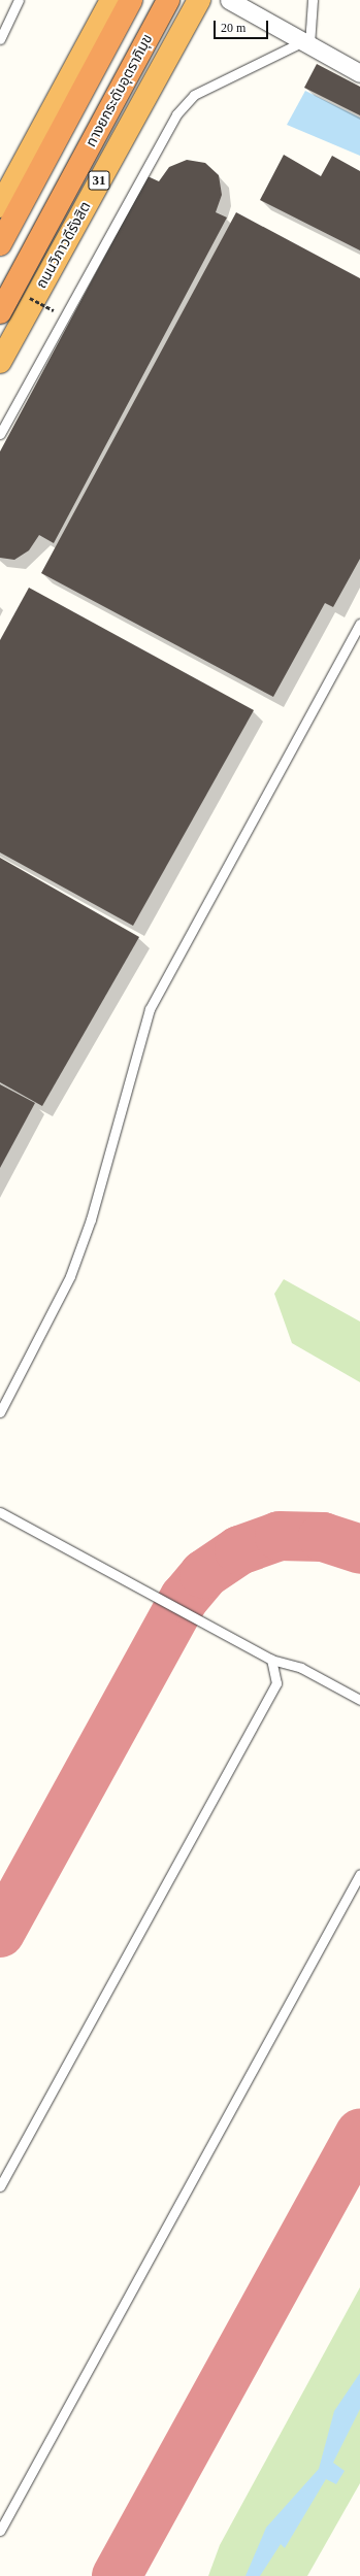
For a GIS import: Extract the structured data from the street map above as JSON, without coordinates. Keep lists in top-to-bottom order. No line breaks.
{"streets":{"highway":["ทางยกระดับอุตราภิมุข","31","ถนนวิภาวดีรังสิต"]},"scale_bar":"20 m"}
